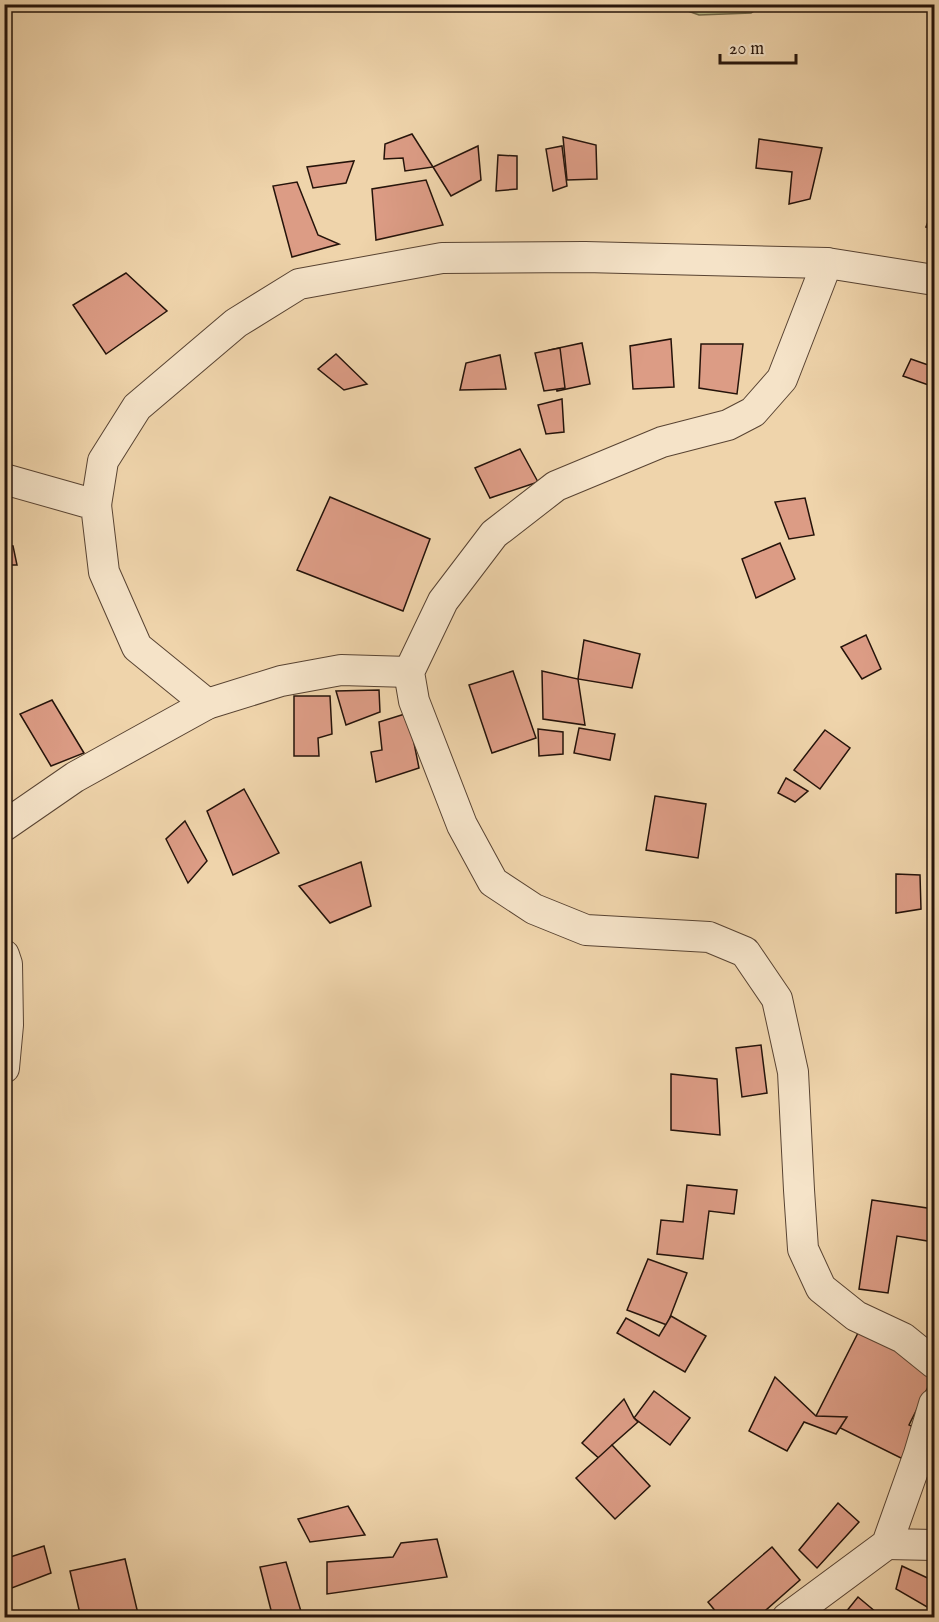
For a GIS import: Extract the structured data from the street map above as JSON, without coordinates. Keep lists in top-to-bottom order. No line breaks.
{"scale_bar":"20 m"}
